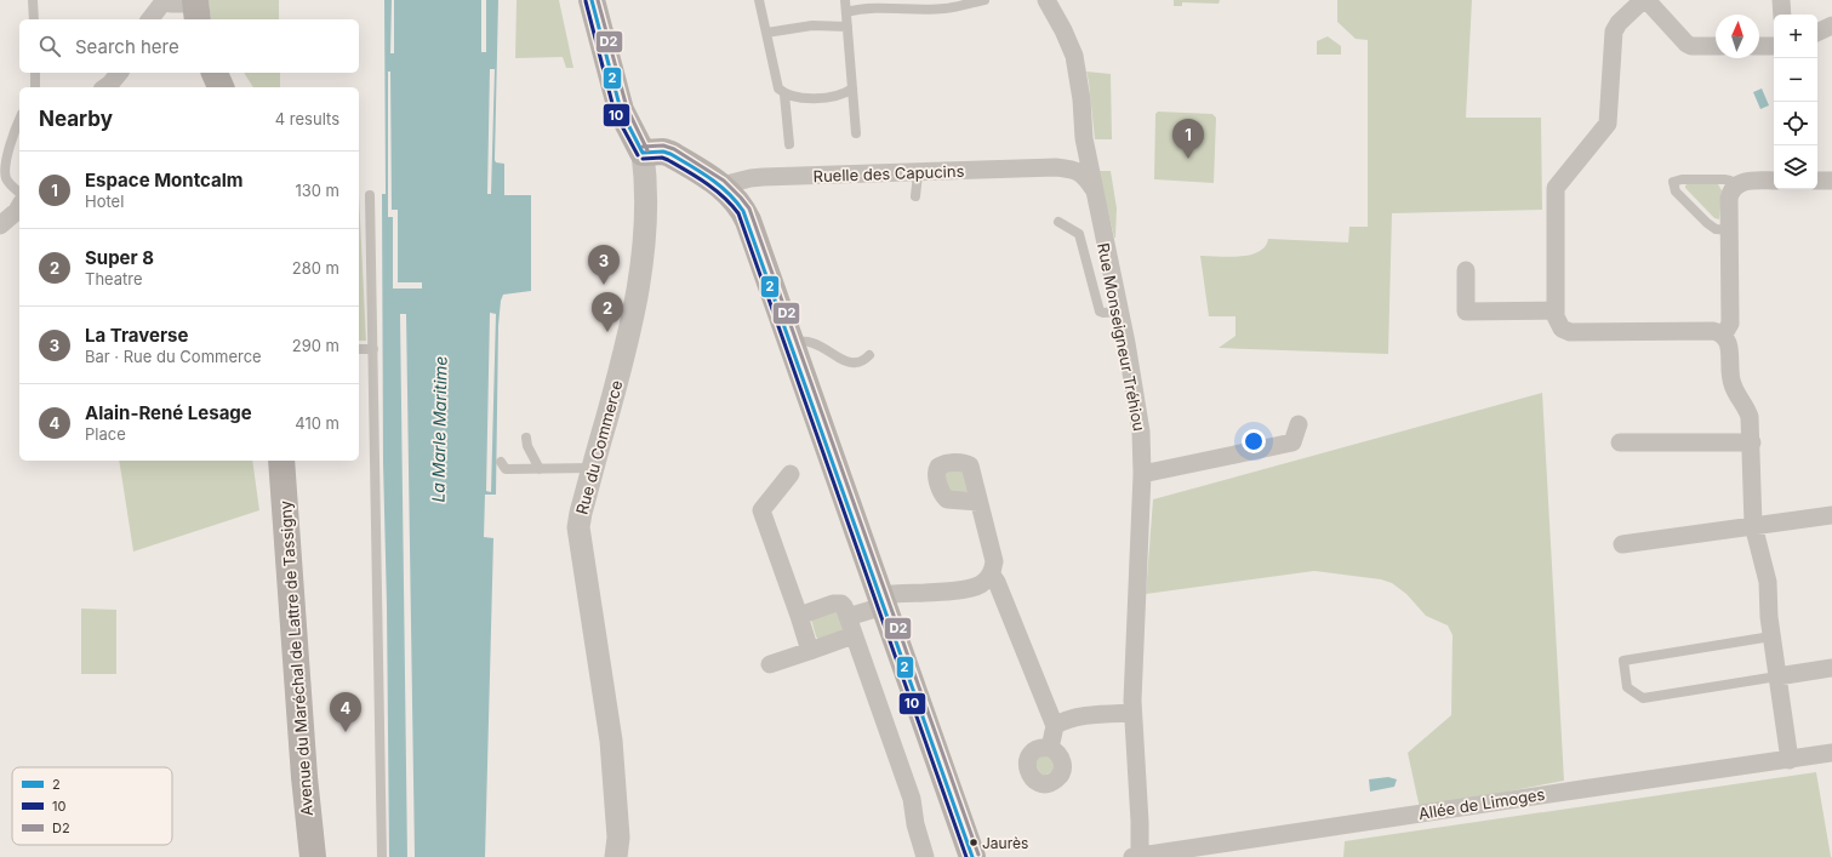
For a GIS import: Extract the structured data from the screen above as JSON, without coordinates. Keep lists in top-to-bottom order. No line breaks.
{"streets":{"main road":["Avenue du Maréchal de Lattre de Tassigny"],"street":["Ruelle des Capucins","Rue Monseigneur Tréhiou","Rue du Commerce","Allée de Limoges"]},"crossings":[["Ruelle des Capucins","Rue Monseigneur Tréhiou"],["Rue Monseigneur Tréhiou","Allée de Limoges"]],"water":["La Marle Maritime"],"places":["Jaurès"],"lines":["transit line 2","transit line D2","transit line 10"],"legend":["2","10","D2"],"north":"top","page":{"map_buttons":["+","−"],"search":"Search here","heading":["Nearby","4 results"],"pins":["1","3","2","4"],"list":[{"mark":"1","name":"Espace Montcalm","note":"Hotel","value":"130 m"},{"mark":"2","name":"Super 8","note":"Theatre","value":"280 m"},{"mark":"3","name":"La Traverse","note":"Bar · Rue du Commerce","value":"290 m"},{"mark":"4","name":"Alain-René Lesage","note":"Place","value":"410 m"}]}}
